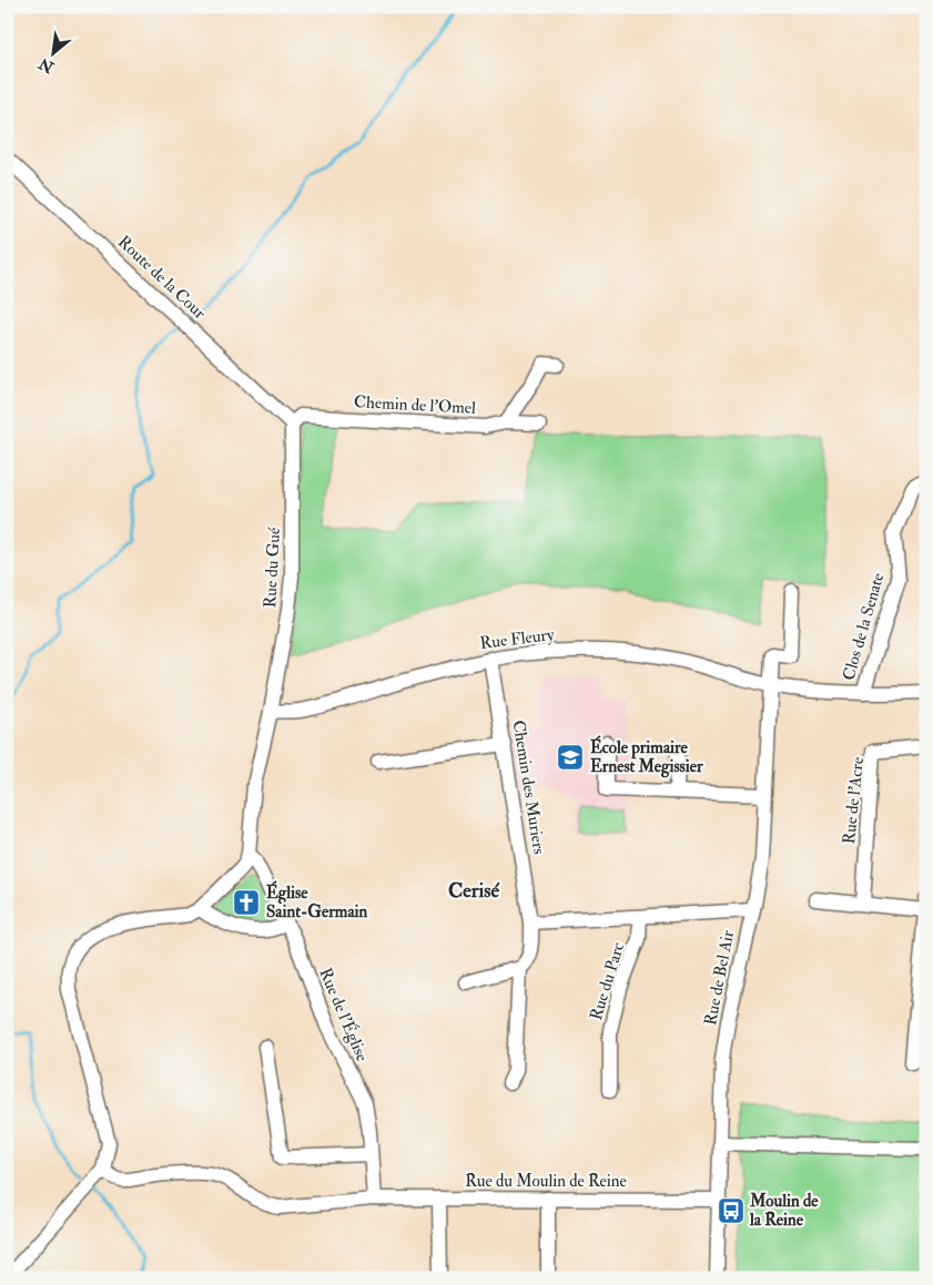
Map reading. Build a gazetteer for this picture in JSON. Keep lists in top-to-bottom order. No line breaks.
{"streets":{"street":["Route de la Cour","Chemin de l'Omel","Rue du Gué","Clos de la Senate","Rue Fleury","Chemin des Muriers","Rue de l'Acre","Rue de Bel Air","Rue du Parc","Rue de l'Église","Rue du Moulin de Reine"]},"crossings":[["Route de la Cour","Chemin de l'Omel"],["Route de la Cour","Rue du Gué"],["Chemin de l'Omel","Rue du Gué"],["Rue du Gué","Rue Fleury"],["Rue du Gué","Rue de l'Église"],["Clos de la Senate","Rue Fleury"],["Rue Fleury","Chemin des Muriers"],["Rue Fleury","Rue de Bel Air"],["Chemin des Muriers","Rue du Parc"],["Rue de Bel Air","Rue du Parc"],["Rue de Bel Air","Rue du Moulin de Reine"],["Rue de l'Église","Rue du Moulin de Reine"]],"districts":["Cerisé"],"places":{"school or university":["École primaire Ernest Megissier"],"church":["Église Saint-Germain"],"bus stop":["Moulin de la Reine"]},"north":"bottom left"}
